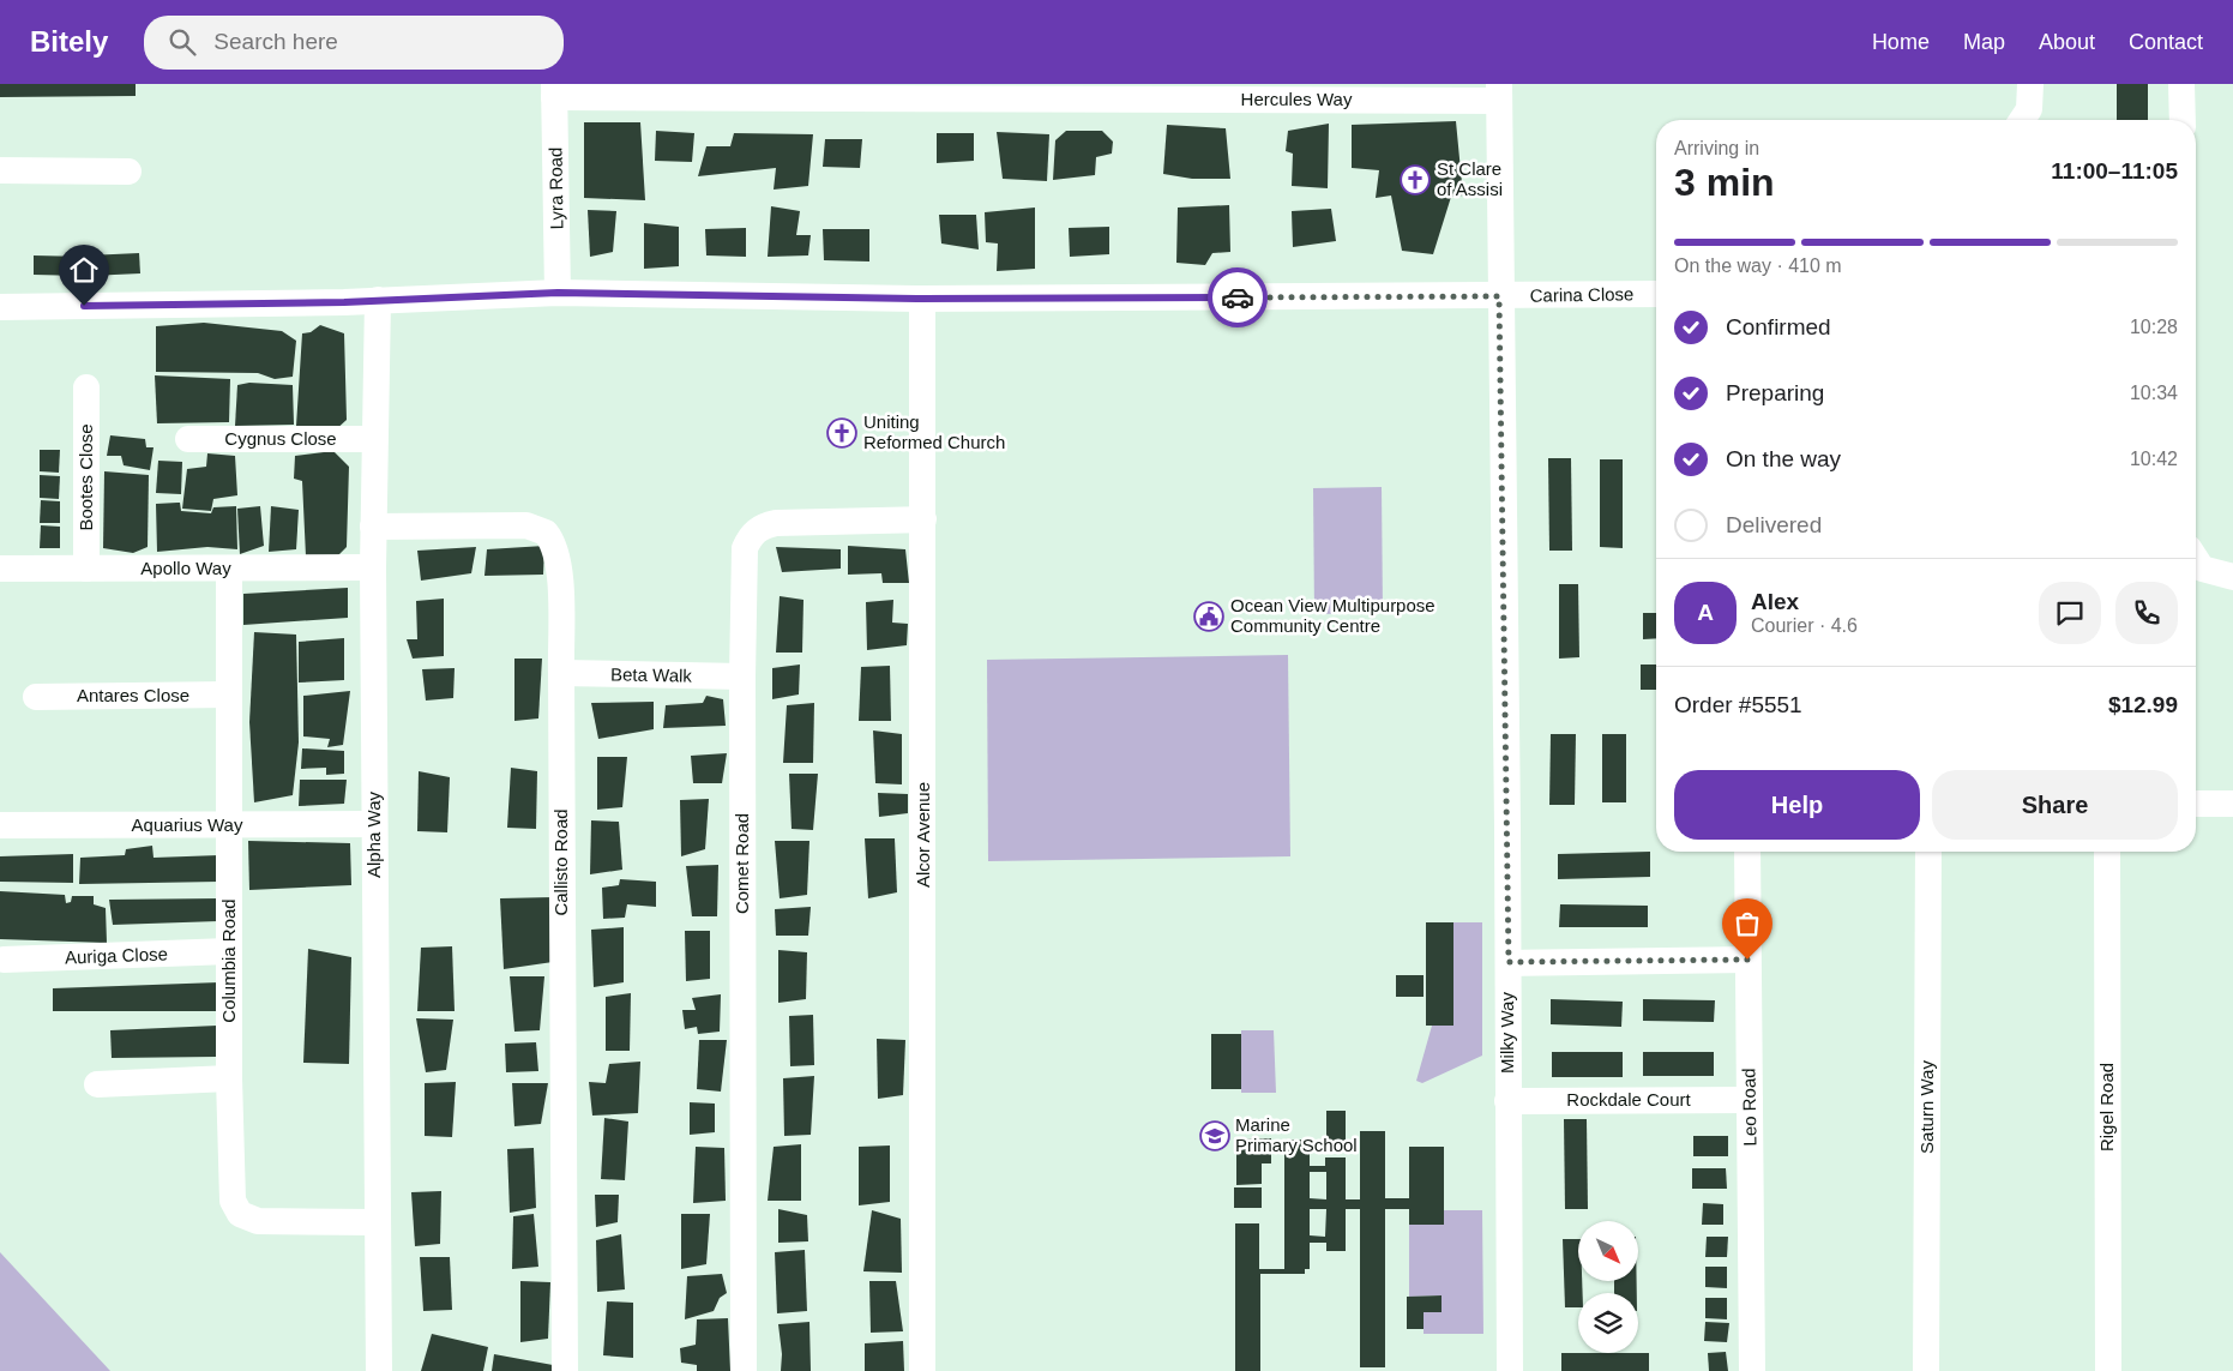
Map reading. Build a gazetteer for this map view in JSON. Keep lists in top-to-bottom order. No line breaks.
{"streets":{"street":["Hercules Way","Lyra Road","Carina Close","Cygnus Close","Bootes Close","Apollo Way","Beta Walk","Antares Close","Aquarius Way","Alpha Way","Alcor Avenue","Callisto Road","Comet Road","Auriga Close","Columbia Road","Milky Way","Rockdale Court","Leo Road","Saturn Way","Rigel Road"]},"crossings":[["Hercules Way","Lyra Road"],["Hercules Way","Milky Way"],["Lyra Road","Carina Close"],["Carina Close","Alpha Way"],["Carina Close","Alcor Avenue"],["Carina Close","Milky Way"],["Cygnus Close","Alpha Way"],["Bootes Close","Apollo Way"],["Apollo Way","Alpha Way"],["Apollo Way","Columbia Road"],["Beta Walk","Callisto Road"],["Beta Walk","Comet Road"],["Antares Close","Columbia Road"],["Aquarius Way","Alpha Way"],["Aquarius Way","Columbia Road"],["Alpha Way","Callisto Road"],["Alpha Way","Columbia Road"],["Alcor Avenue","Comet Road"],["Auriga Close","Columbia Road"],["Milky Way","Rockdale Court"],["Rockdale Court","Leo Road"]],"places":{"church":["St Clare of Assisi","Uniting Reformed Church"],"public building":["Ocean View Multipurpose Community Centre"],"school or university":["Marine Primary School"]},"north":"bottom right","page":{"header":"Bitely","search":"Search here","nav":["Home","Map","About","Contact"],"heading":["3 min","Arriving in","11:00–11:05"],"panel":["Alex","Courier · 4.6","Order #5551","$12.99"],"bar":"On the way · 410 m","list":[["Confirmed","10:28"],["Preparing","10:34"],["On the way","10:42"],"Delivered"],"round":"A","buttons":["Help","Share"]}}
